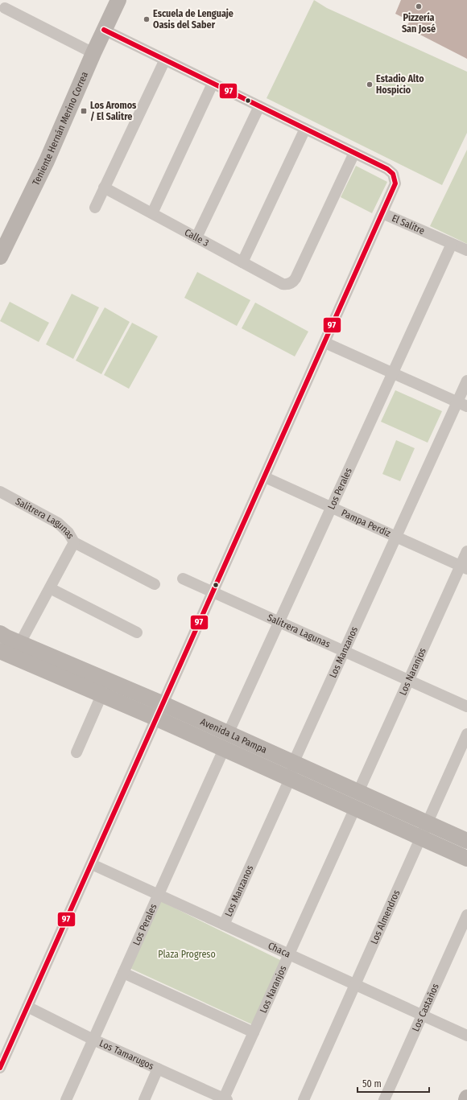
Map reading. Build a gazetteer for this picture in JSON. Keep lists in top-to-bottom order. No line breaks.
{"streets":{"street":["Teniente Hernán Merino Correa","El Salitre","Calle 3","Los Perales","Salitrera Lagunas","Pampa Perdiz","Los Manzanos","Los Naranjos","Avenida La Pampa","Los Almendros","Chaca","Los Castaños","Los Tamarugos"]},"crossings":[["Teniente Hernán Merino Correa","El Salitre"],["El Salitre","Calle 3"],["El Salitre","Los Perales"],["Los Perales","Salitrera Lagunas"],["Los Perales","Pampa Perdiz"],["Los Perales","Avenida La Pampa"],["Los Perales","Chaca"],["Los Perales","Los Tamarugos"],["Salitrera Lagunas","Los Manzanos"],["Salitrera Lagunas","Los Naranjos"],["Pampa Perdiz","Los Manzanos"],["Pampa Perdiz","Los Naranjos"],["Los Manzanos","Avenida La Pampa"],["Los Manzanos","Chaca"],["Los Naranjos","Avenida La Pampa"],["Los Naranjos","Chaca"],["Los Naranjos","Los Tamarugos"],["Avenida La Pampa","Los Almendros"],["Los Almendros","Chaca"],["Chaca","Los Castaños"]],"parks":["Plaza Progreso"],"places":{"other":["Pizzería San José","Escuela de Lenguaje Oasis del Saber","Estadio Alto Hospicio"],"transit":["Los Aromos / El Salitre"]},"lines":["transit line 97"],"scale_bar":"50 m"}
